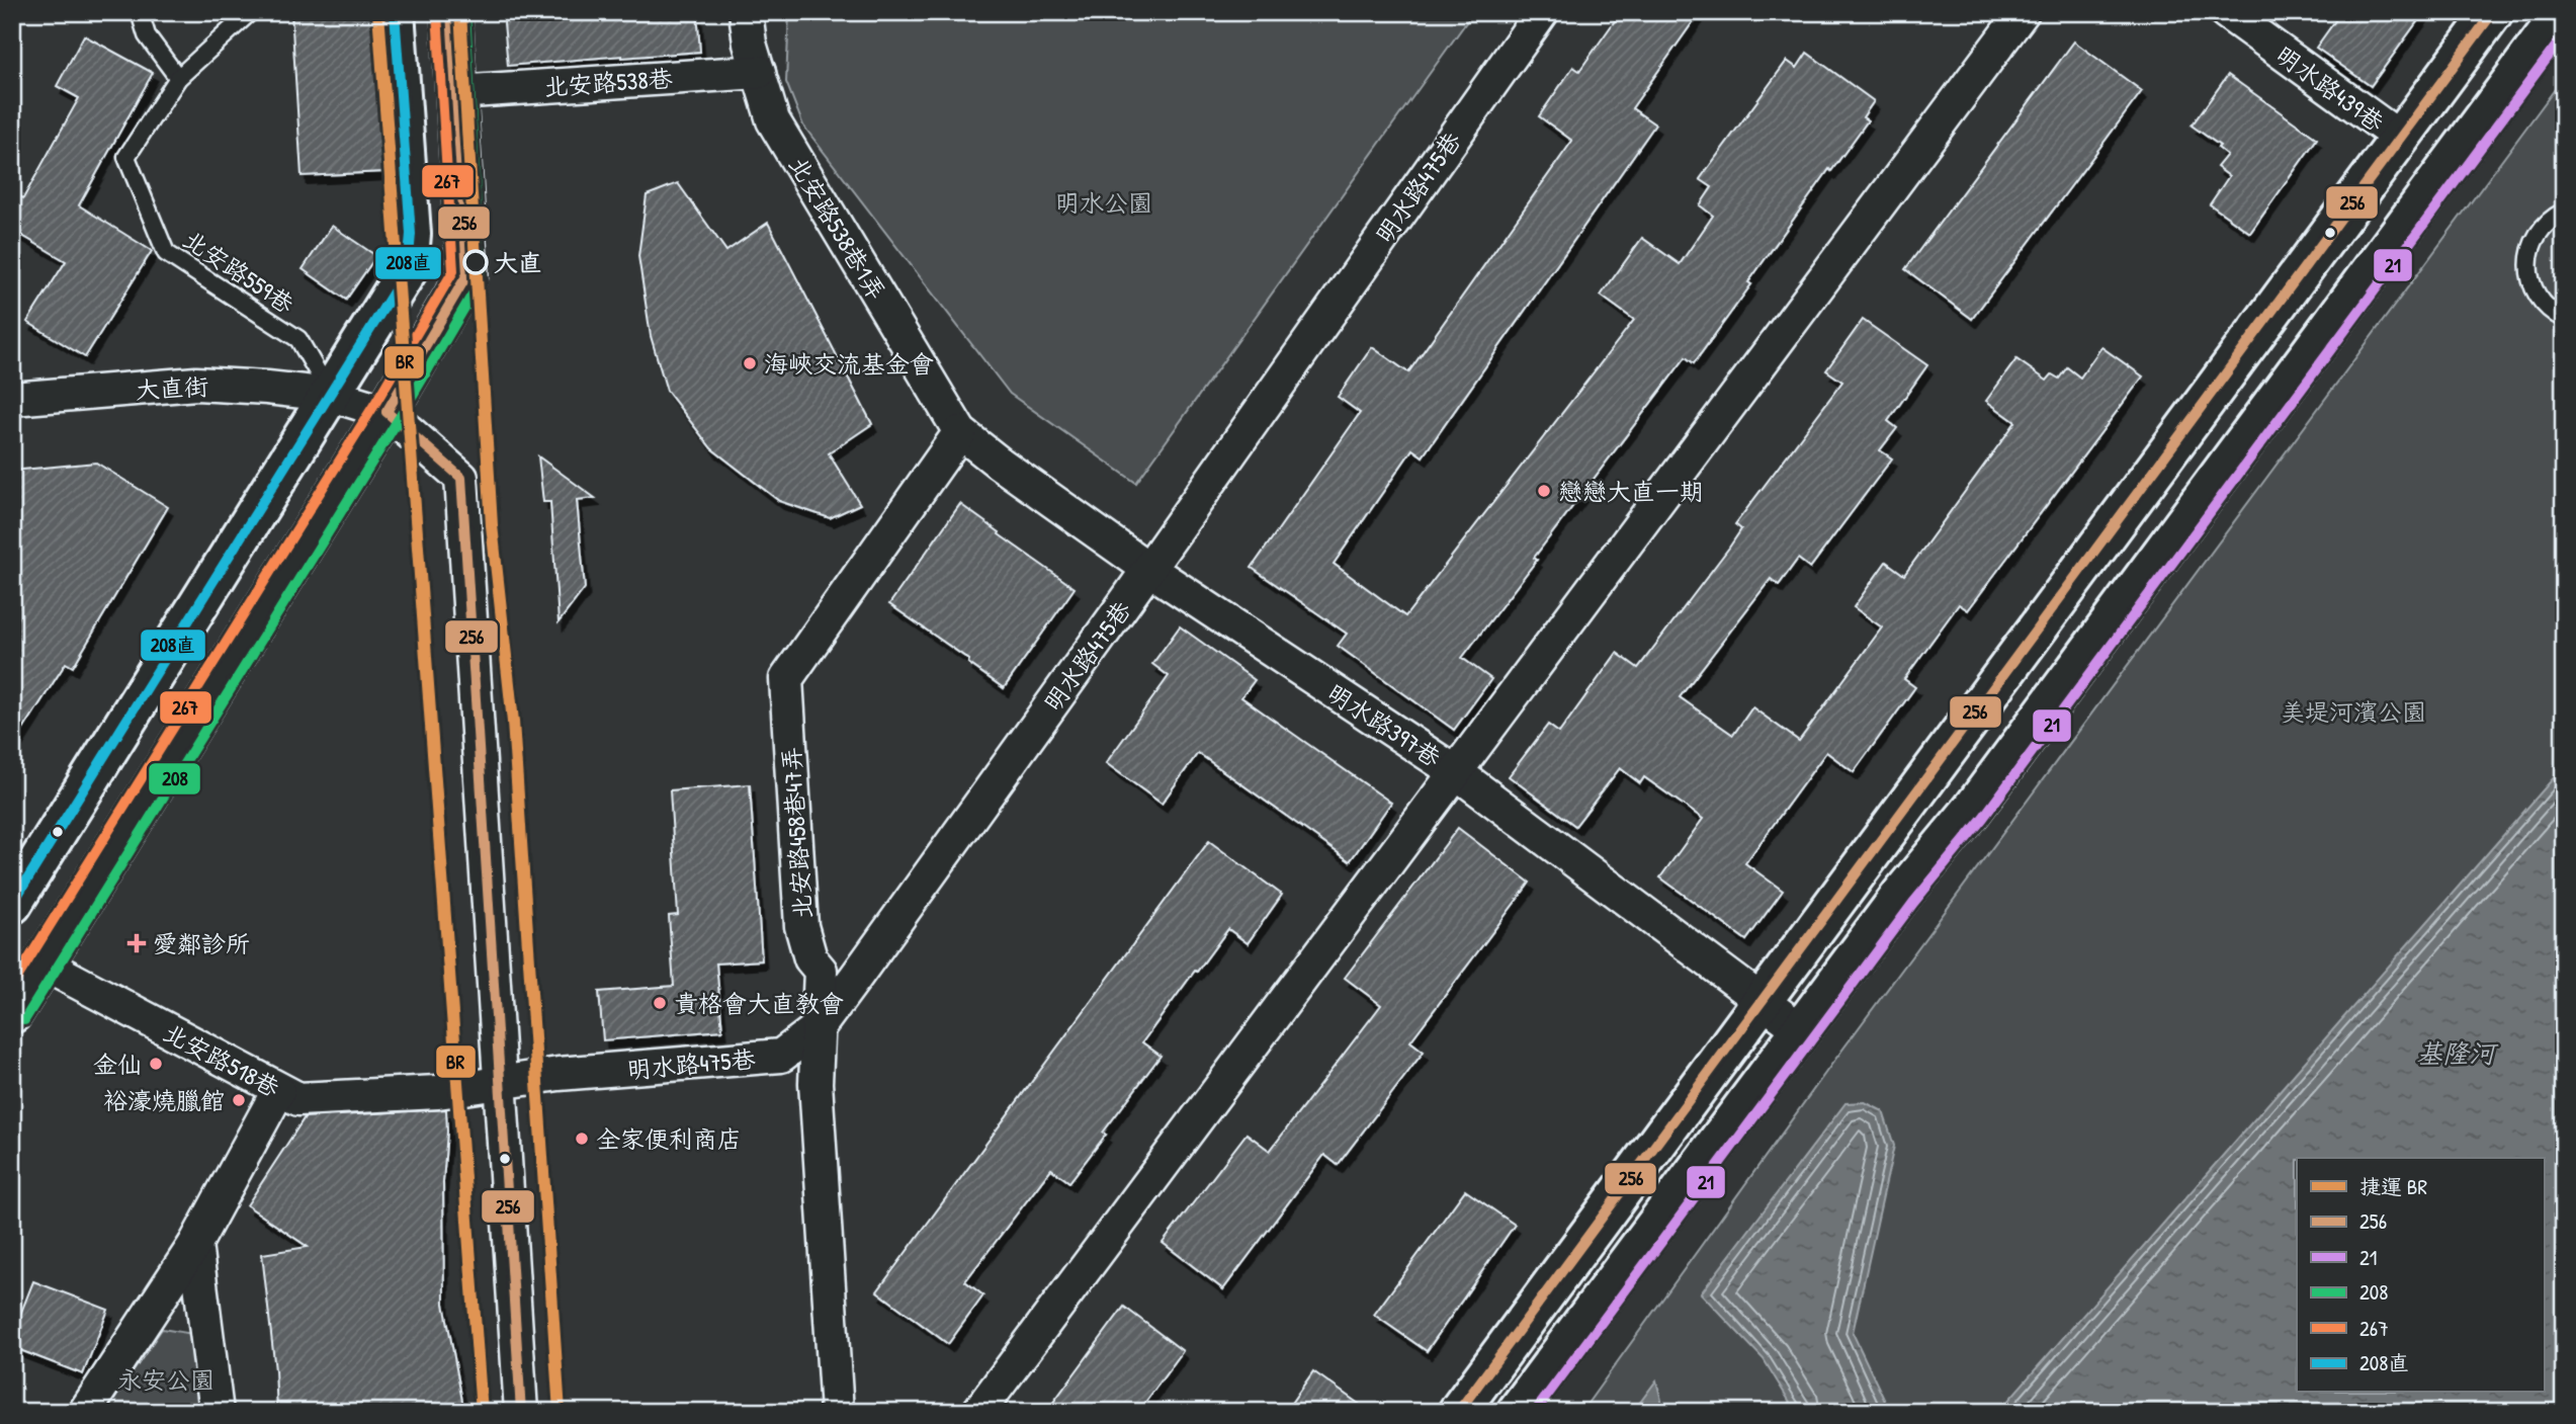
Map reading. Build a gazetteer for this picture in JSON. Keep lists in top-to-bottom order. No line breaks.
{"streets":{"street":["北安路538巷","明水路439巷","明水路475巷","北安路538巷1弄","大直街","明水路397巷","北安路458巷47弄","北安路518巷"],"lane":["北安路559巷"]},"crossings":[["北安路538巷","北安路538巷1弄"],["明水路475巷","明水路397巷"],["明水路475巷","北安路458巷47弄"],["明水路475巷","北安路518巷"],["北安路538巷1弄","明水路397巷"],["北安路538巷1弄","北安路458巷47弄"],["北安路559巷","大直街"],["明水路397巷","北安路458巷47弄"]],"water":["基隆河"],"parks":["明水公園","美堤河濱公園","永安公園"],"places":{"other":["大直","海峽交流基金會","戀戀大直一期","貴格會大直教會","金仙","裕濠燒臘館","全家便利商店"],"health":["愛鄰診所"]},"lines":["metro line BR","transit line 256","transit line 208","transit line 208直","transit line 267","transit line 21"],"legend":["捷運 BR","256","21","208","267","208直"]}
